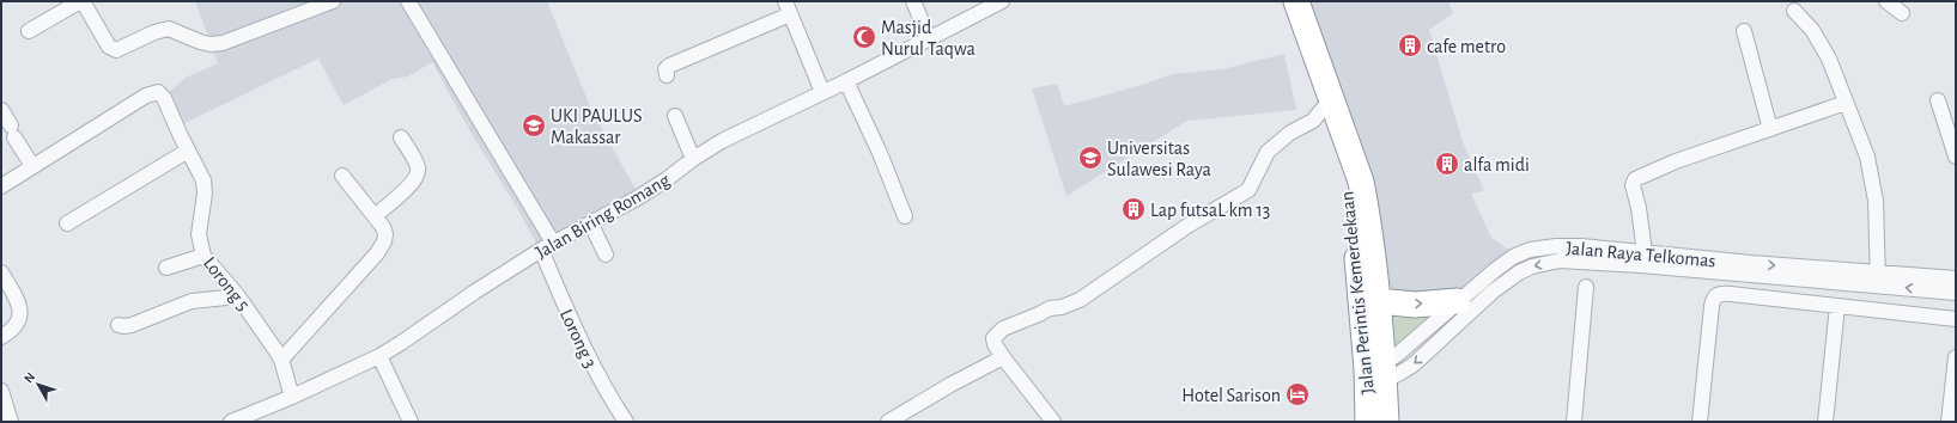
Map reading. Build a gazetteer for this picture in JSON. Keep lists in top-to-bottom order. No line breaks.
{"streets":{"highway":["Jalan Perintis Kemerdekaan"],"street":["Jalan Biring Romang","Jalan Raya Telkomas","Lorong 5","Lorong 3"]},"crossings":[["Jalan Biring Romang","Lorong 5"],["Jalan Biring Romang","Lorong 3"],["Jalan Raya Telkomas","Jalan Perintis Kemerdekaan"]],"places":{"mosque":["Masjid Nurul Taqwa"],"building":["cafe metro","alfa midi","Lap futsaL km 13"],"school or university":["UKI PAULUS Makassar","Universitas Sulawesi Raya"],"hotel":["Hotel Sarison"]},"north":"top left"}
